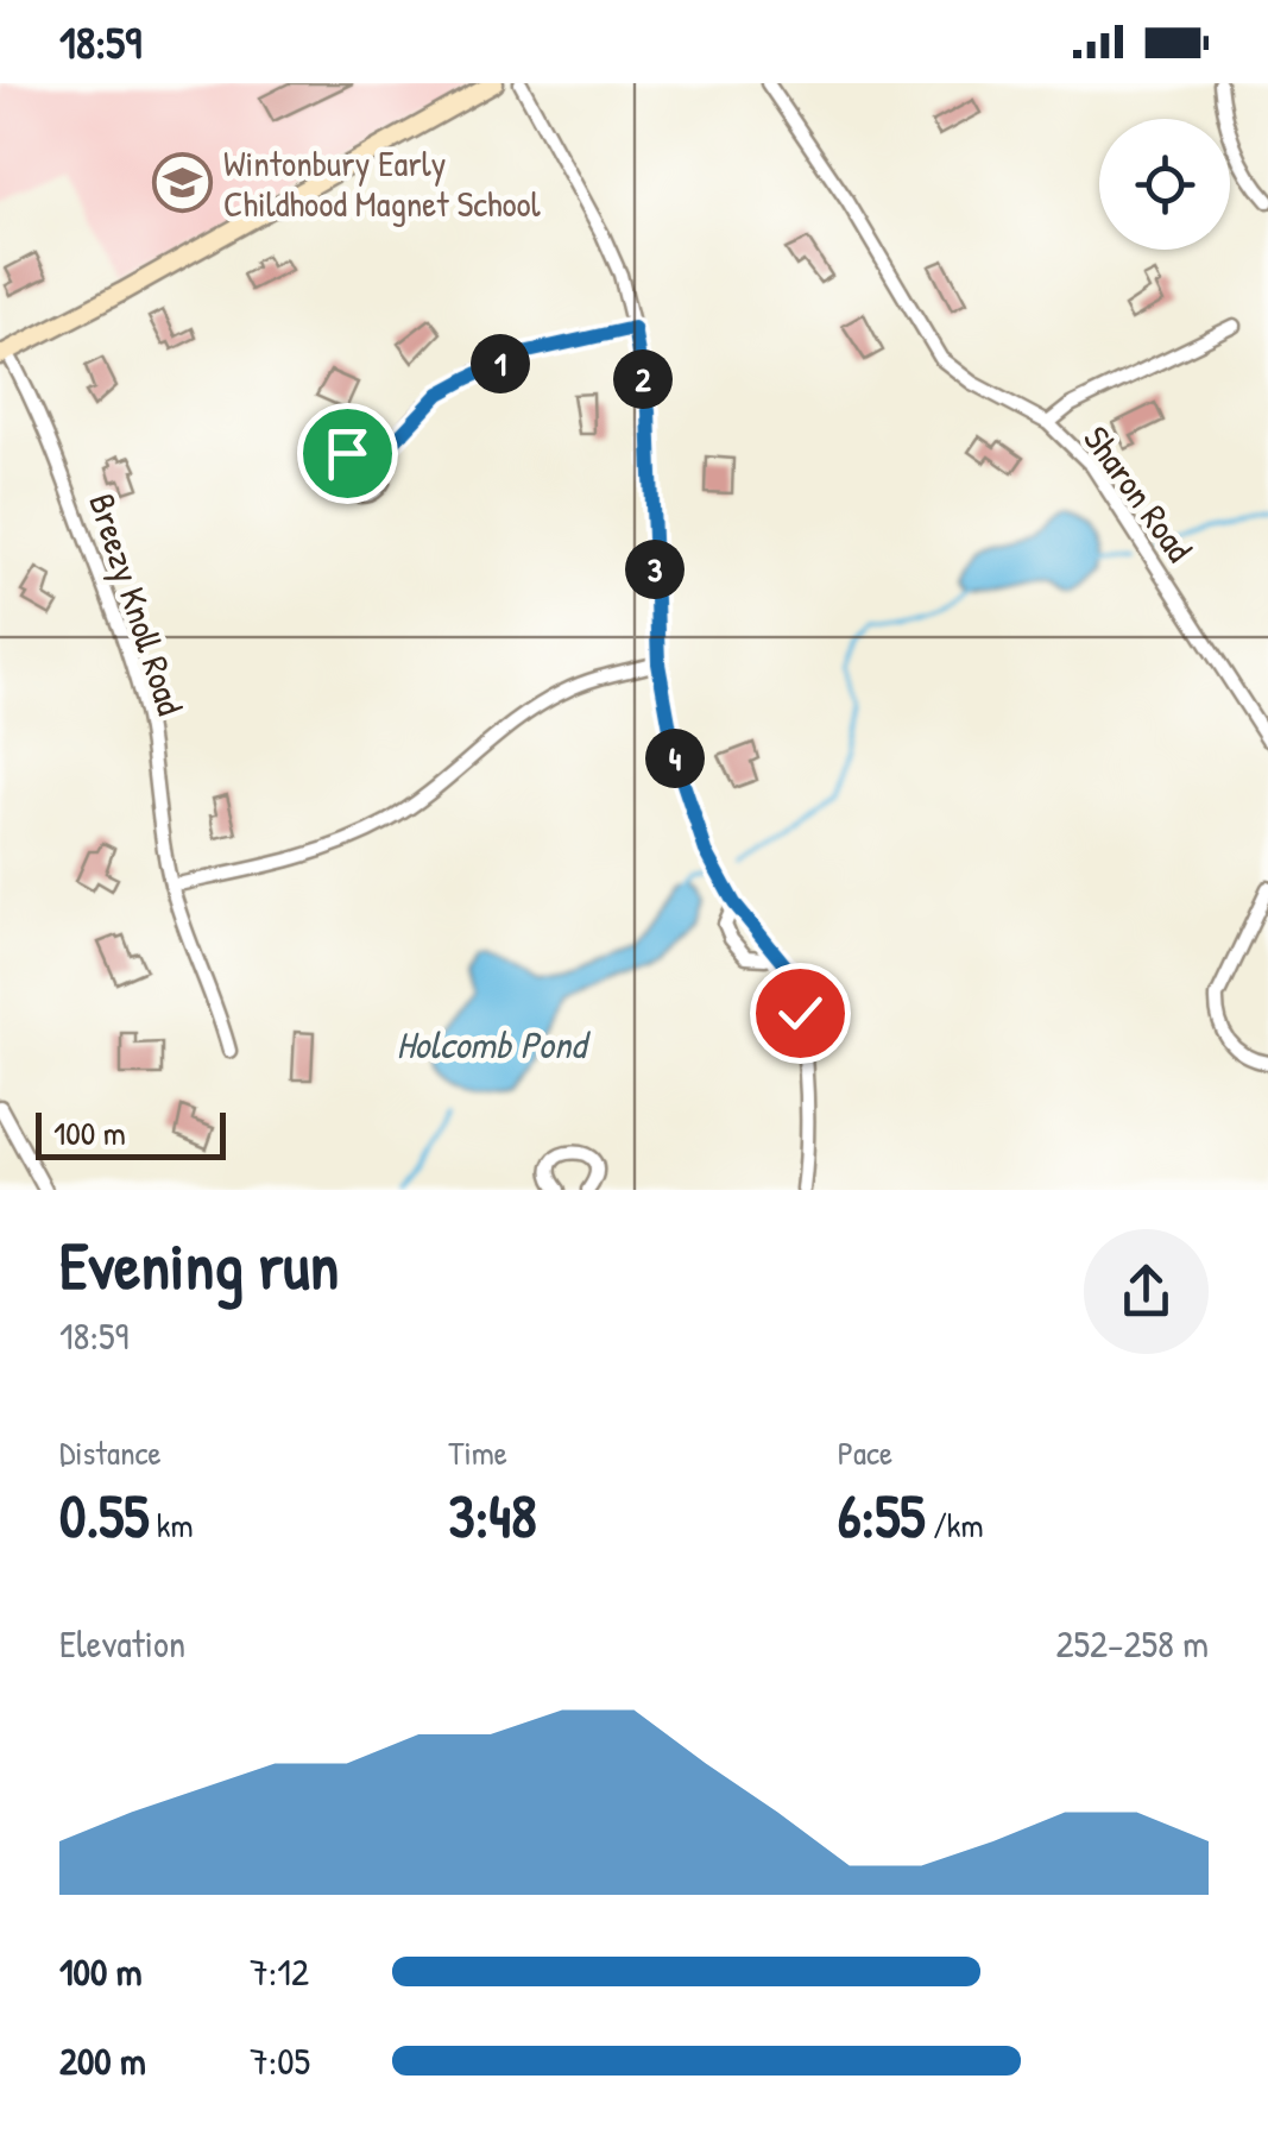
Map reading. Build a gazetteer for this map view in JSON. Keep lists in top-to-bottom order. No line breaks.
{"streets":{"street":["Sharon Road","Breezy Knoll Road"]},"water":["Holcomb Pond"],"places":{"school or university":["Wintonbury Early Childhood Magnet School"]},"scale_bar":"100 m","page":{"status":"18:59","pins":["1","2","3","4"],"scale":"100 m","heading":["Evening run","18:59"],"stats":[["Distance","0.55 km"],["Time","3:48"],["Pace","6:55 /km"]],"chart":["Elevation","252–258 m"],"list":[{"name":"100 m","note":"7:12"},{"name":"200 m","note":"7:05"}]}}
